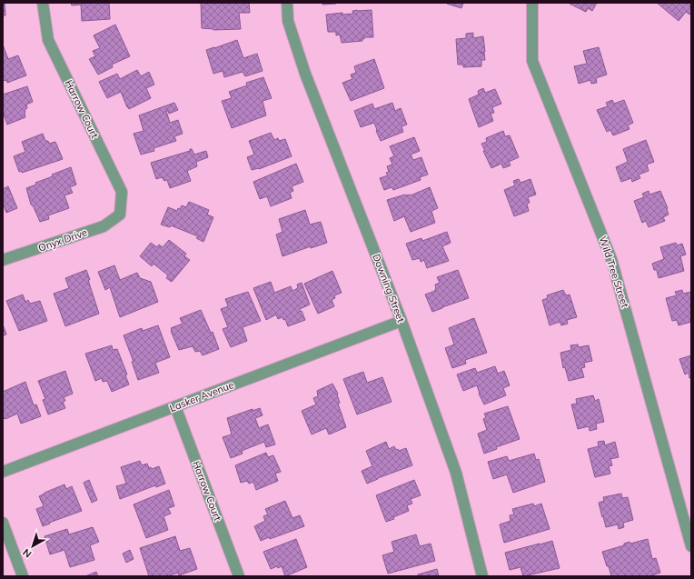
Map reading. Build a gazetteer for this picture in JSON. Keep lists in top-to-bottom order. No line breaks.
{"streets":{"street":["Harrow Court","Onyx Drive","Wild Tree Street","Downing Street","Lasker Avenue"]},"crossings":[["Harrow Court","Onyx Drive"],["Harrow Court","Lasker Avenue"],["Downing Street","Lasker Avenue"]],"north":"bottom left"}
